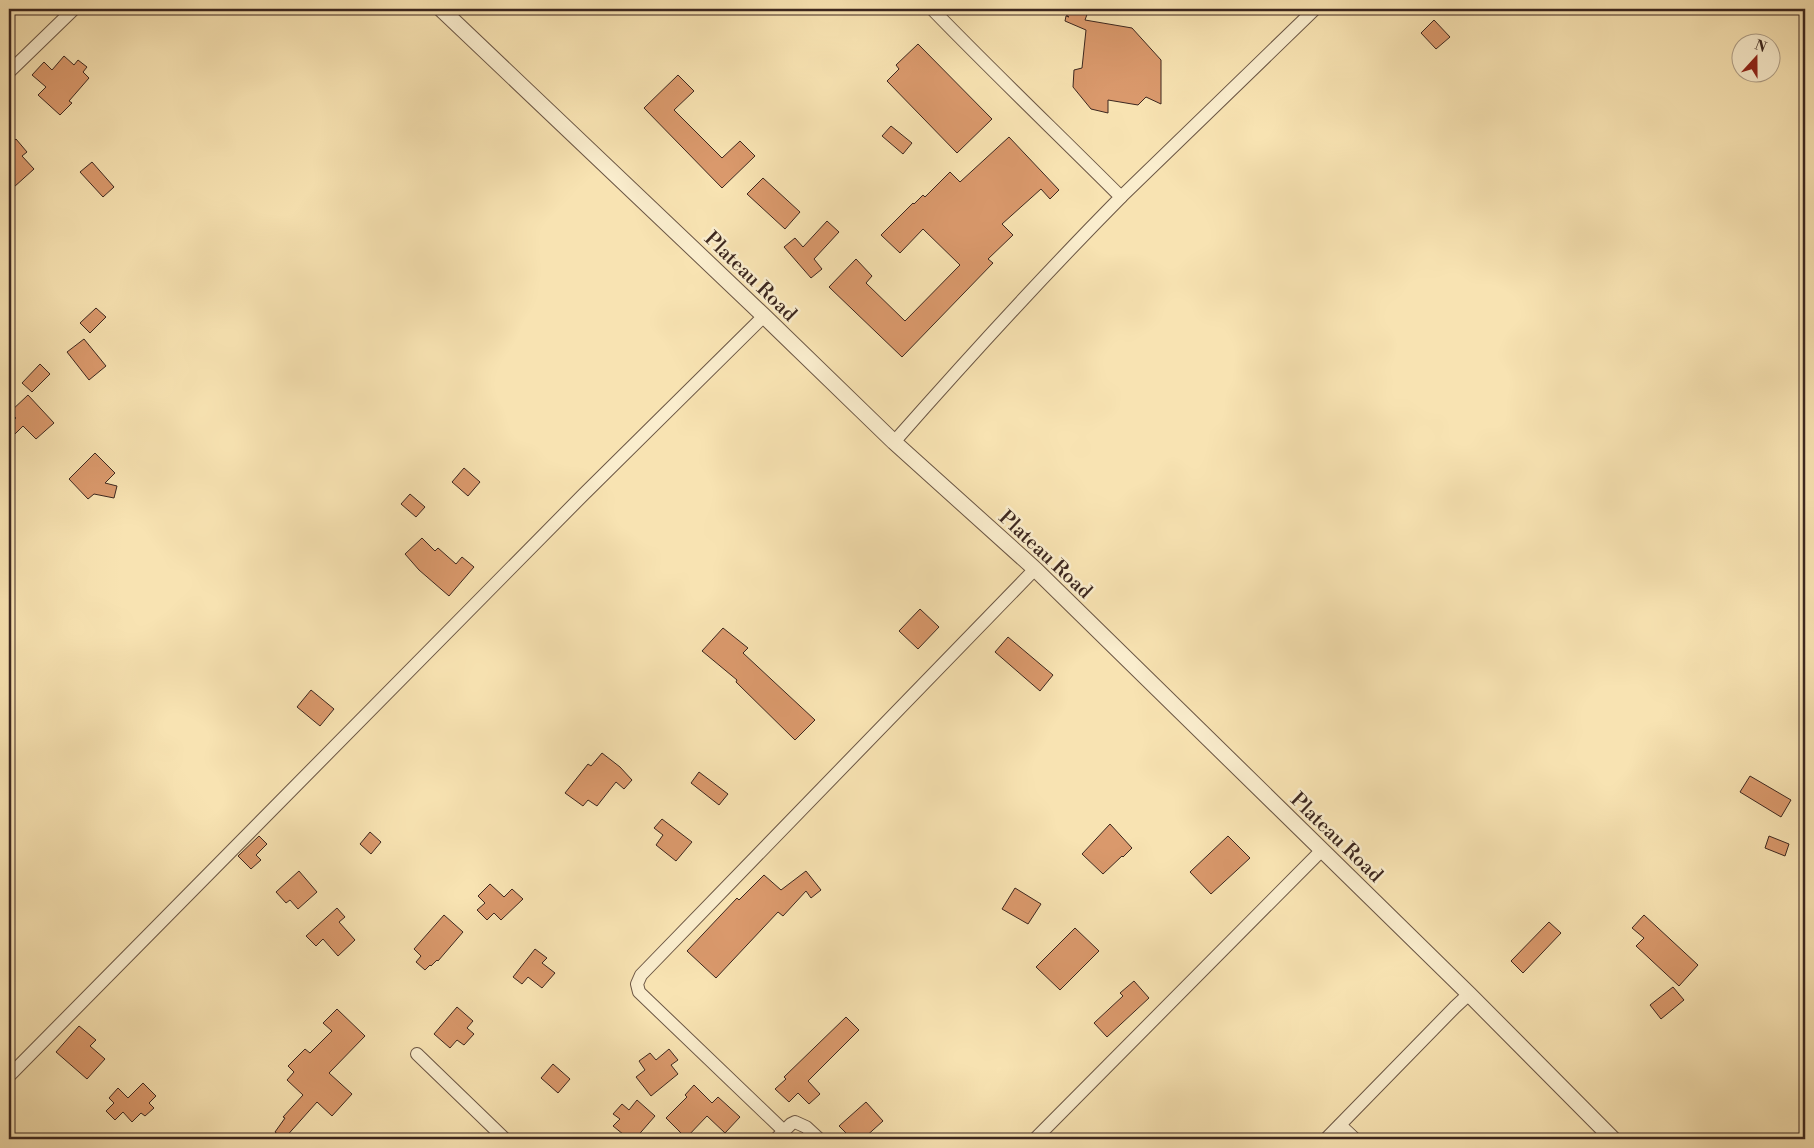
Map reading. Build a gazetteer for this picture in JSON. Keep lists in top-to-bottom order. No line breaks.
{"streets":{"street":["Plateau Road"]},"north":"top"}
